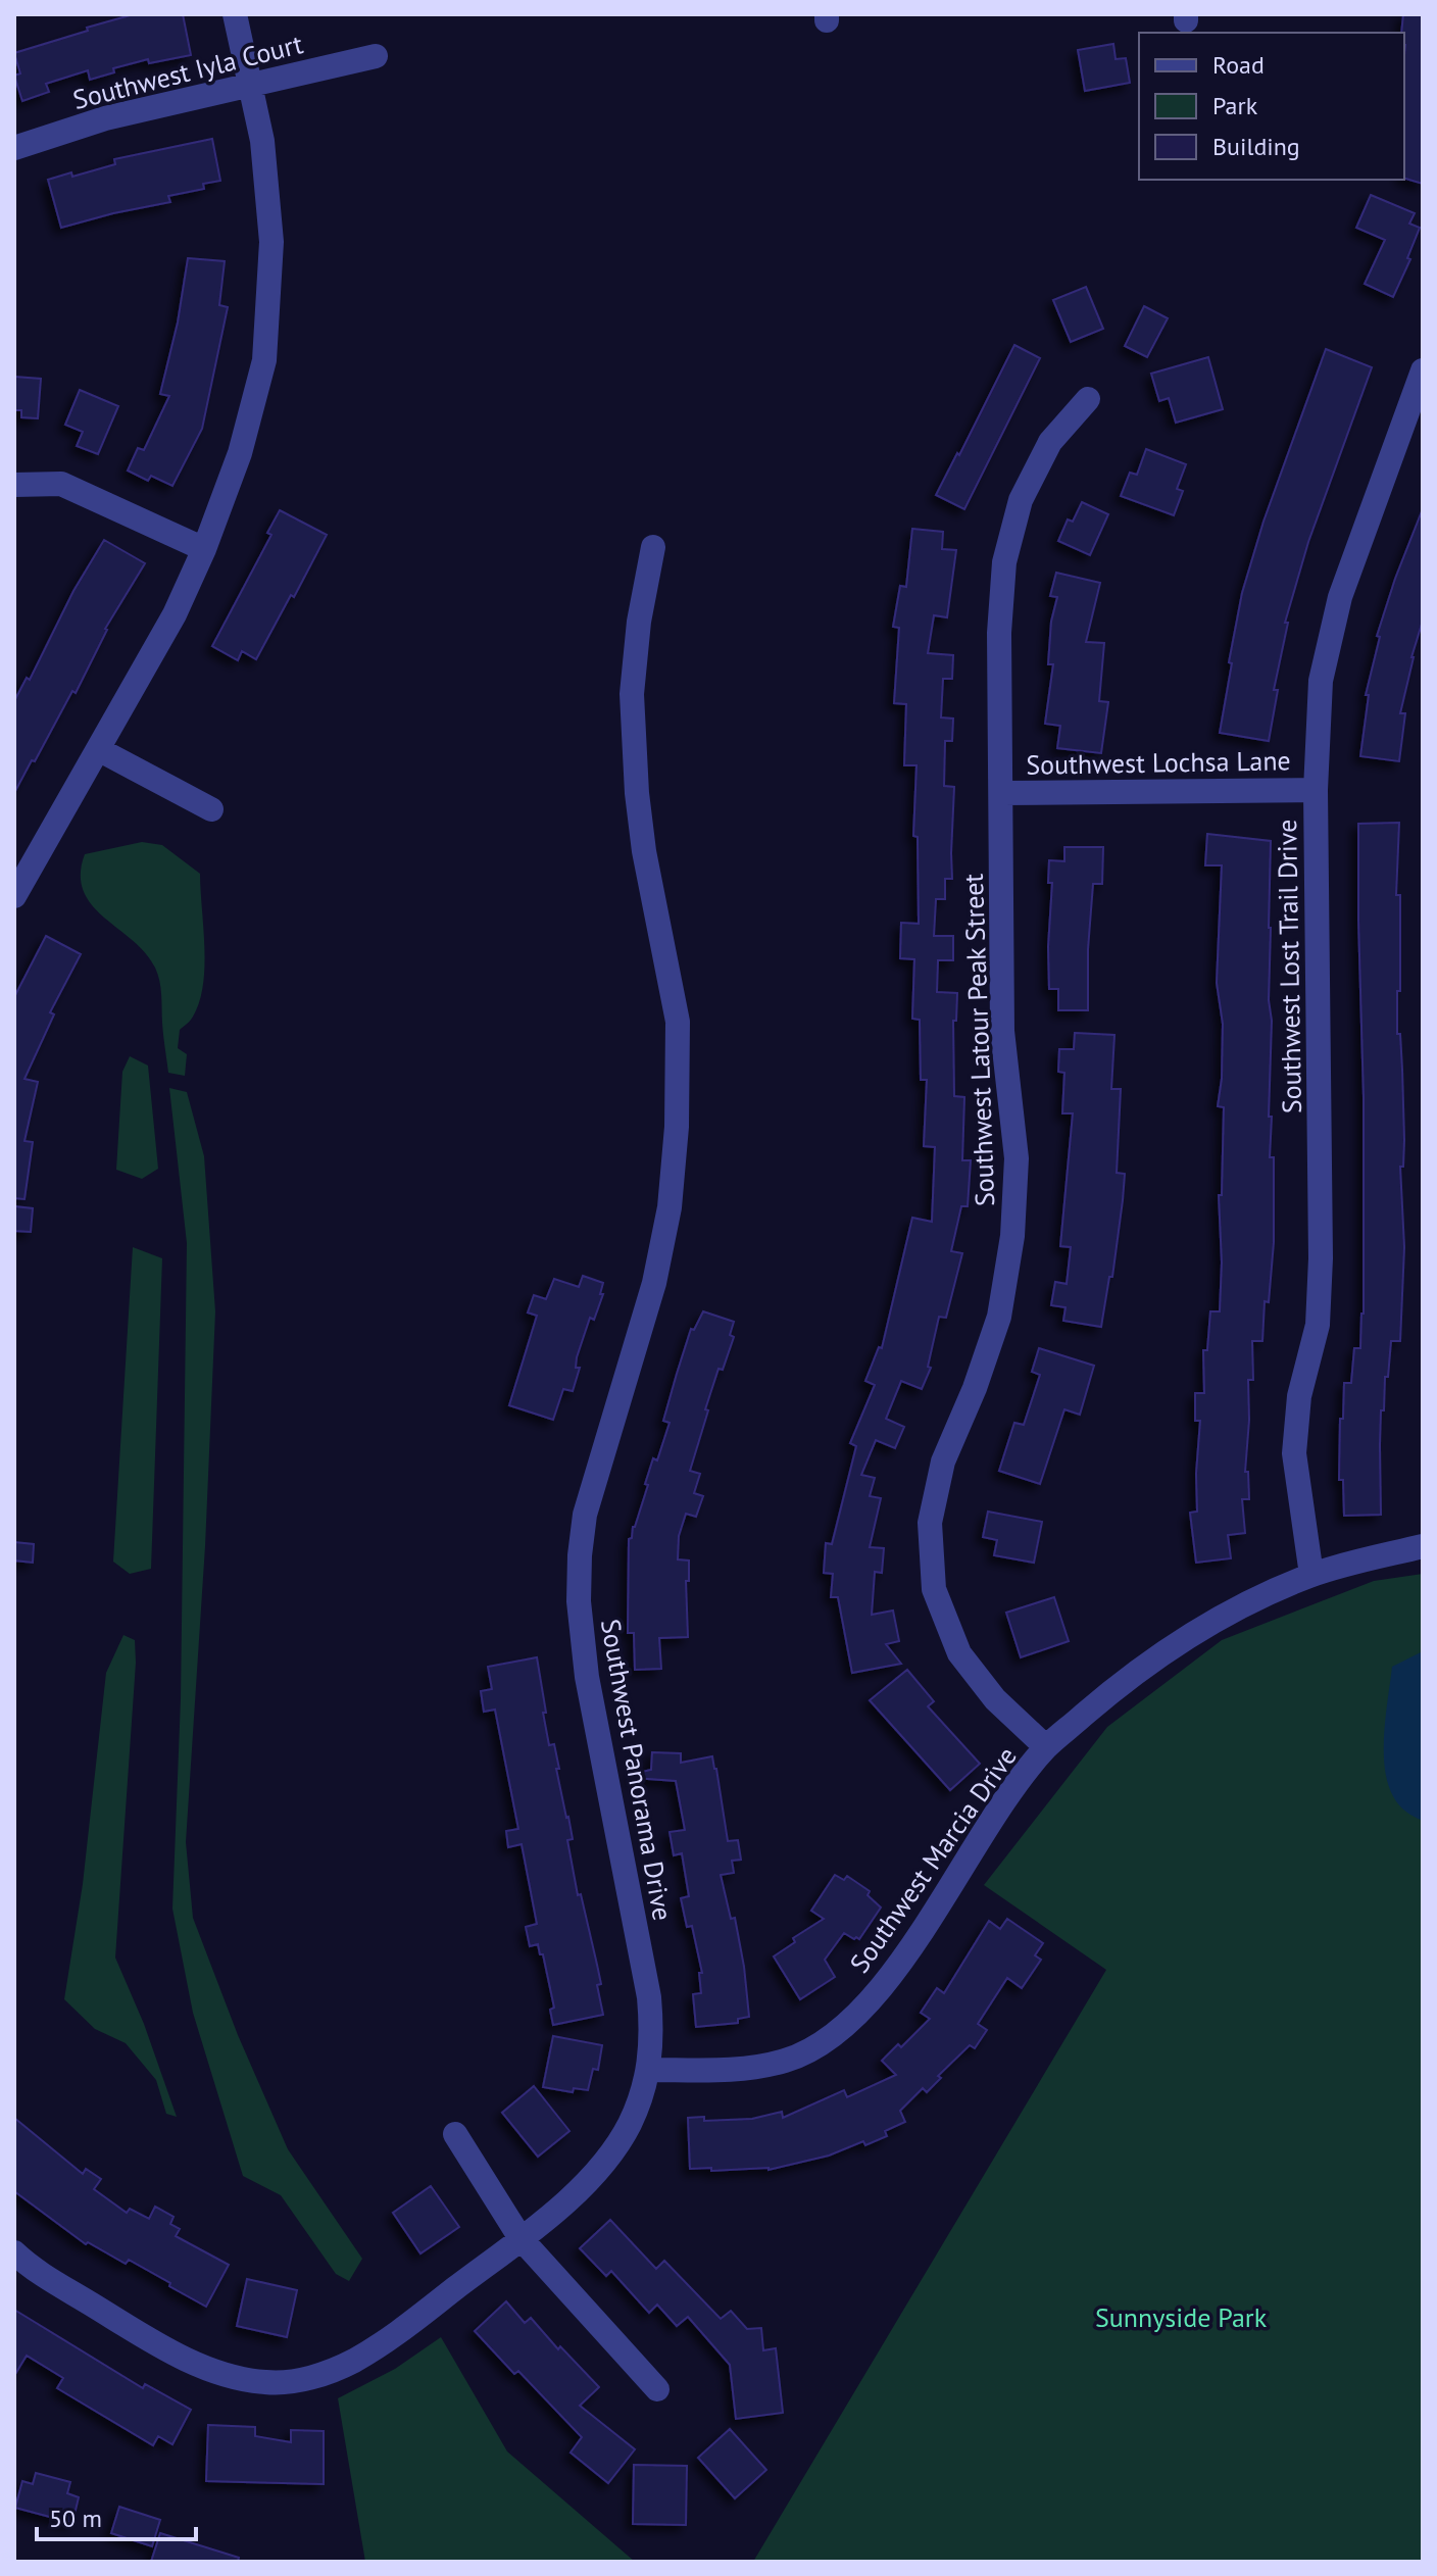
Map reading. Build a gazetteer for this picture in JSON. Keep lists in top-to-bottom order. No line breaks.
{"streets":{"street":["Southwest Iyla Court","Southwest Lochsa Lane","Southwest Lost Trail Drive","Southwest Latour Peak Street","Southwest Panorama Drive","Southwest Marcia Drive"]},"crossings":[["Southwest Lochsa Lane","Southwest Lost Trail Drive"],["Southwest Lochsa Lane","Southwest Latour Peak Street"],["Southwest Lost Trail Drive","Southwest Marcia Drive"],["Southwest Latour Peak Street","Southwest Marcia Drive"],["Southwest Panorama Drive","Southwest Marcia Drive"]],"parks":["Sunnyside Park"],"legend":["Road","Park","Building"],"scale_bar":"50 m"}
